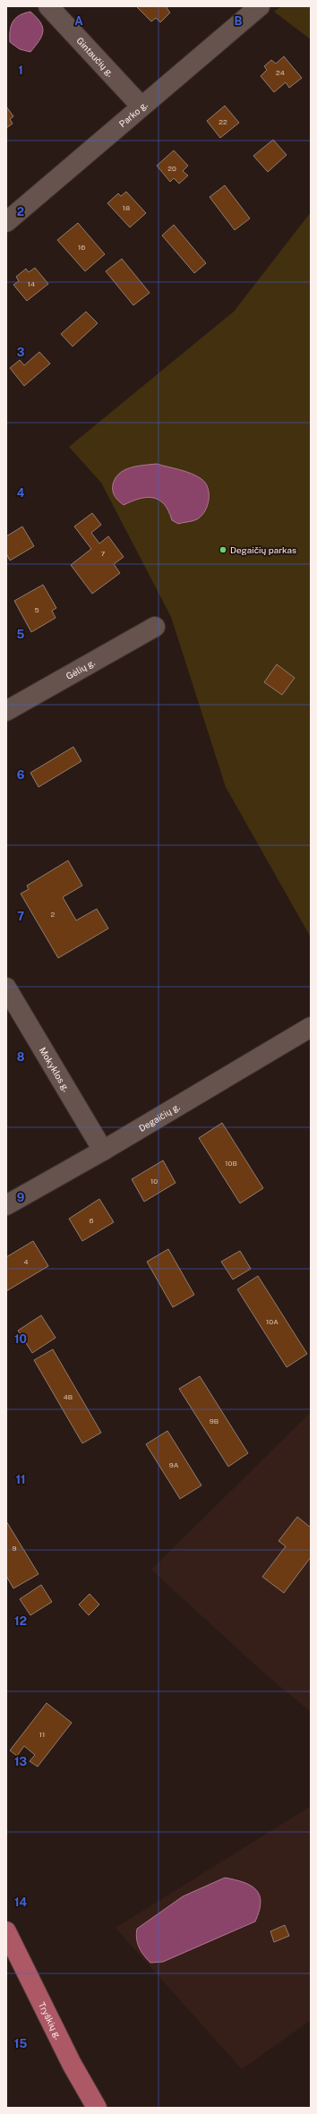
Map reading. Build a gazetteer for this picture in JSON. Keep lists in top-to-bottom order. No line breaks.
{"streets":{"main road":["Tryškių g."],"street":["Gintaučių g.","Parko g.","Gėlių g.","Mokyklos g.","Degaičių g."]},"crossings":[["Gintaučių g.","Parko g."],["Mokyklos g.","Degaičių g."]],"places":["Degaičių parkas"],"house_numbers":["24","22","20","18","16","14","7","5","2","10B","10","6","4","10A","4B","9B","9A","9","11"],"grid":{"columns":["A","B"],"rows":["1","2","3","4","5","6","7","8","9","10","11","12","13","14","15"]}}
